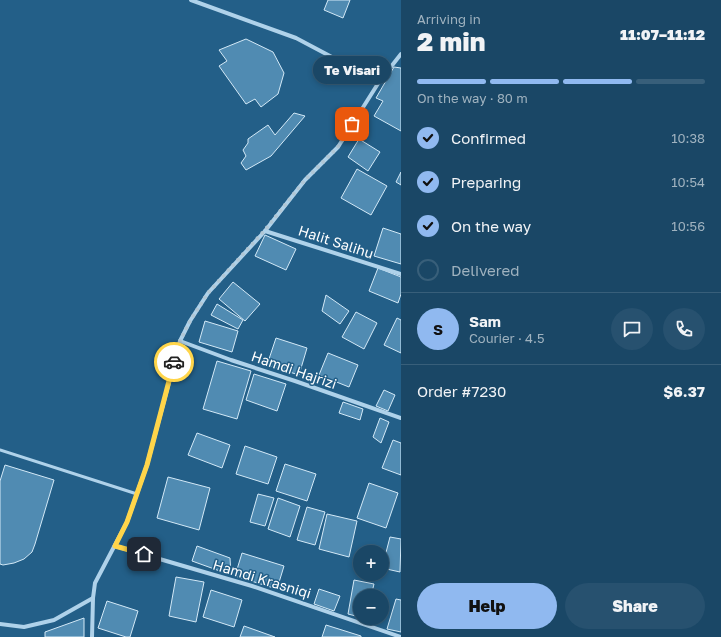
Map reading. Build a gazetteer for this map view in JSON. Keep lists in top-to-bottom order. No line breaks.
{"streets":{"street":["Halit Salihu","Hamdi Hajrizi","Hamdi Krasniqi"]},"places":["Te Visari"],"page":{"heading":["2 min","Arriving in","11:07–11:12"],"panel":["Sam","Courier · 4.5","Order #7230","$6.37"],"bubble":"Te Visari","bar":"On the way · 80 m","list":[["Confirmed","10:38"],["Preparing","10:54"],["On the way","10:56"],"Delivered"],"round":"S","map_buttons":["+","−"],"buttons":["Help","Share"]}}
